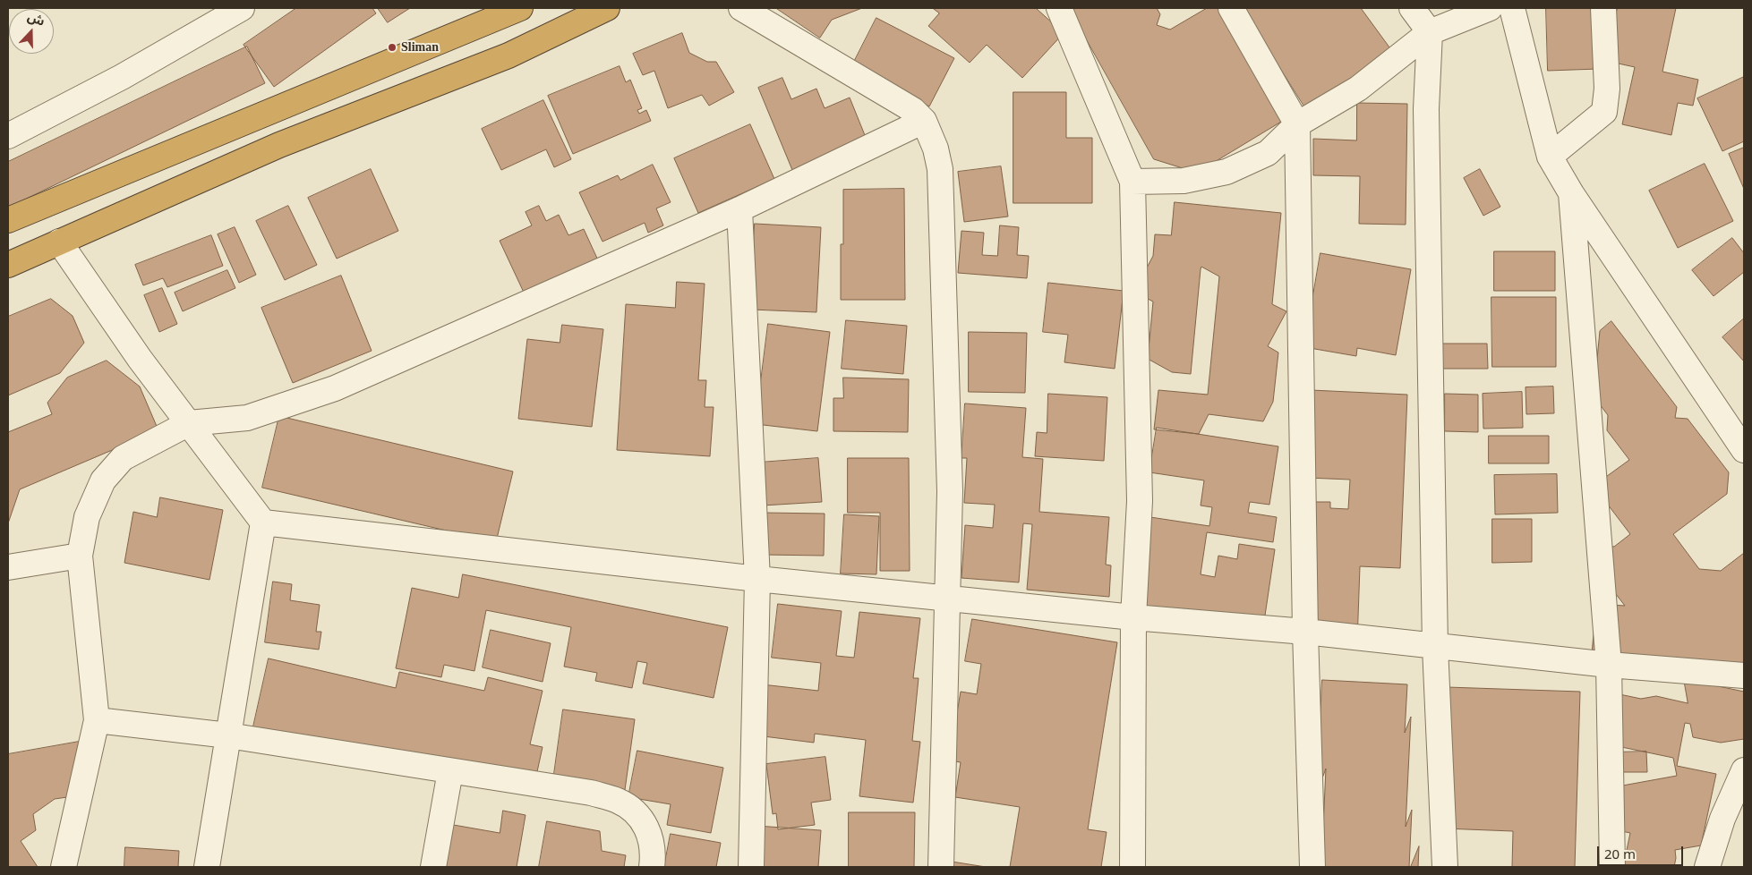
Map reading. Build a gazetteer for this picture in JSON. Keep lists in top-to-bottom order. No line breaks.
{"places":["Sliman"],"scale_bar":"20 m","north":"top"}
